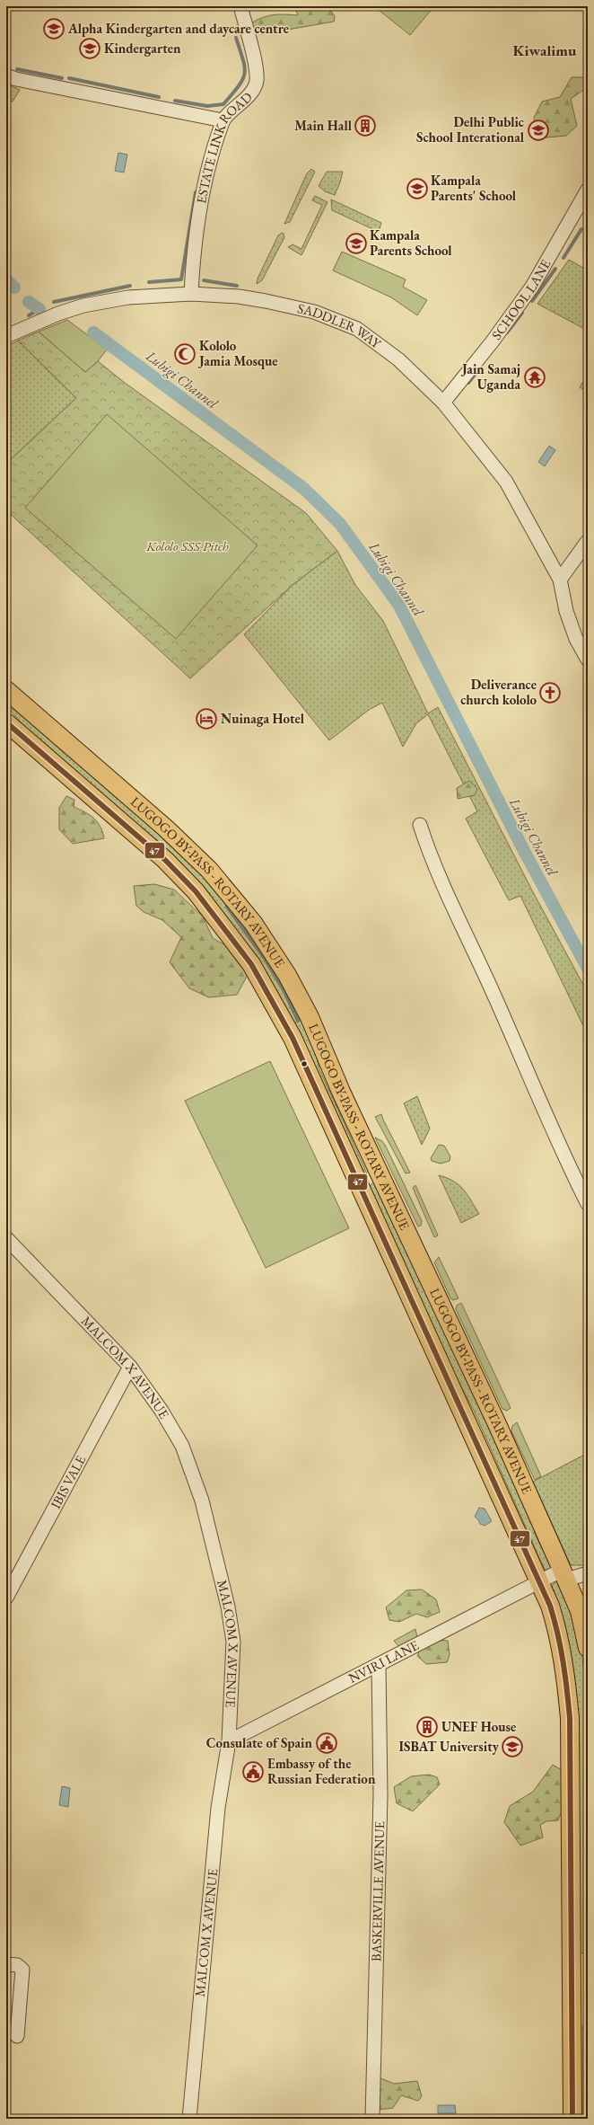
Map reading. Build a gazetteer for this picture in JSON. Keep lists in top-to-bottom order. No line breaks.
{"streets":{"main road":["LUGOGO BY-PASS - ROTARY AVENUE"],"street":["ESTATE LINK ROAD","SCHOOL LANE","SADDLER WAY","MALCOM X AVENUE","IBIS VALE","NVIRI LANE","BASKERVILLE AVENUE"]},"crossings":[["ESTATE LINK ROAD","SADDLER WAY"],["SCHOOL LANE","SADDLER WAY"],["LUGOGO BY-PASS - ROTARY AVENUE","NVIRI LANE"],["MALCOM X AVENUE","IBIS VALE"],["MALCOM X AVENUE","NVIRI LANE"],["NVIRI LANE","BASKERVILLE AVENUE"]],"districts":["Kiwalimu"],"water":["Lubigi Channel"],"parks":["Kololo SSS Pitch"],"places":{"school or university":["Alpha Kindergarten and daycare centre","Kindergarten","Delhi Public School Interational","Kampala Parents' School","Kampala Parents School","ISBAT University"],"building":["Main Hall","UNEF House"],"mosque":["Kololo Jamia Mosque"],"temple":["Jain Samaj Uganda"],"church":["Deliverance church kololo"],"hotel":["Nuinaga Hotel"],"public building":["Consulate of Spain","Embassy of the Russian Federation"]},"lines":["transit line 47"]}
